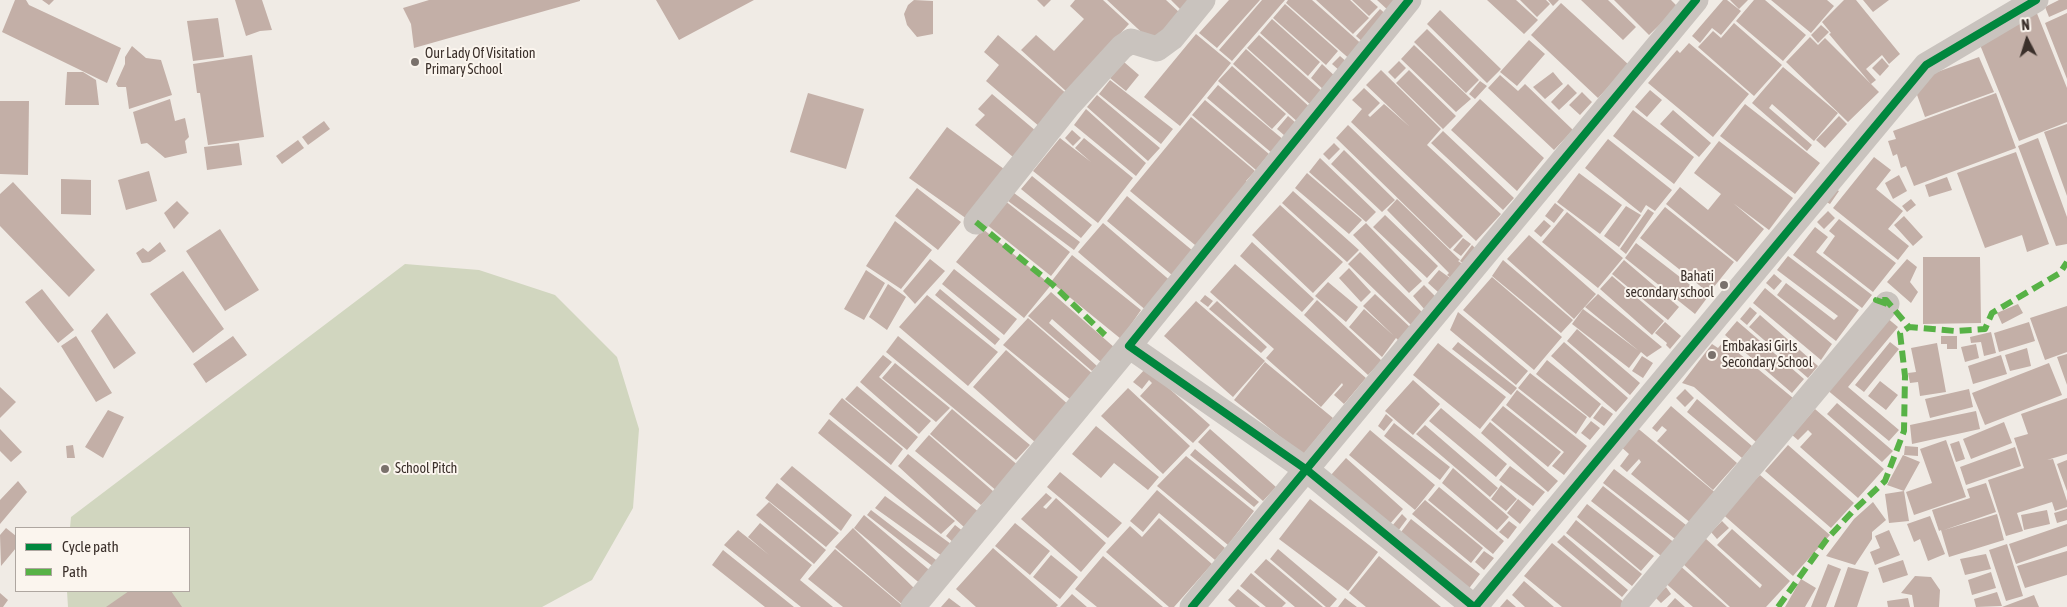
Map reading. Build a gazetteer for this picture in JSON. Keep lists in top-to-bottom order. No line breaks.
{"places":["Our Lady Of Visitation Primary School","Bahati secondary school","Embakasi Girls Secondary School","School Pitch"],"legend":["Cycle path","Path"],"north":"top"}
